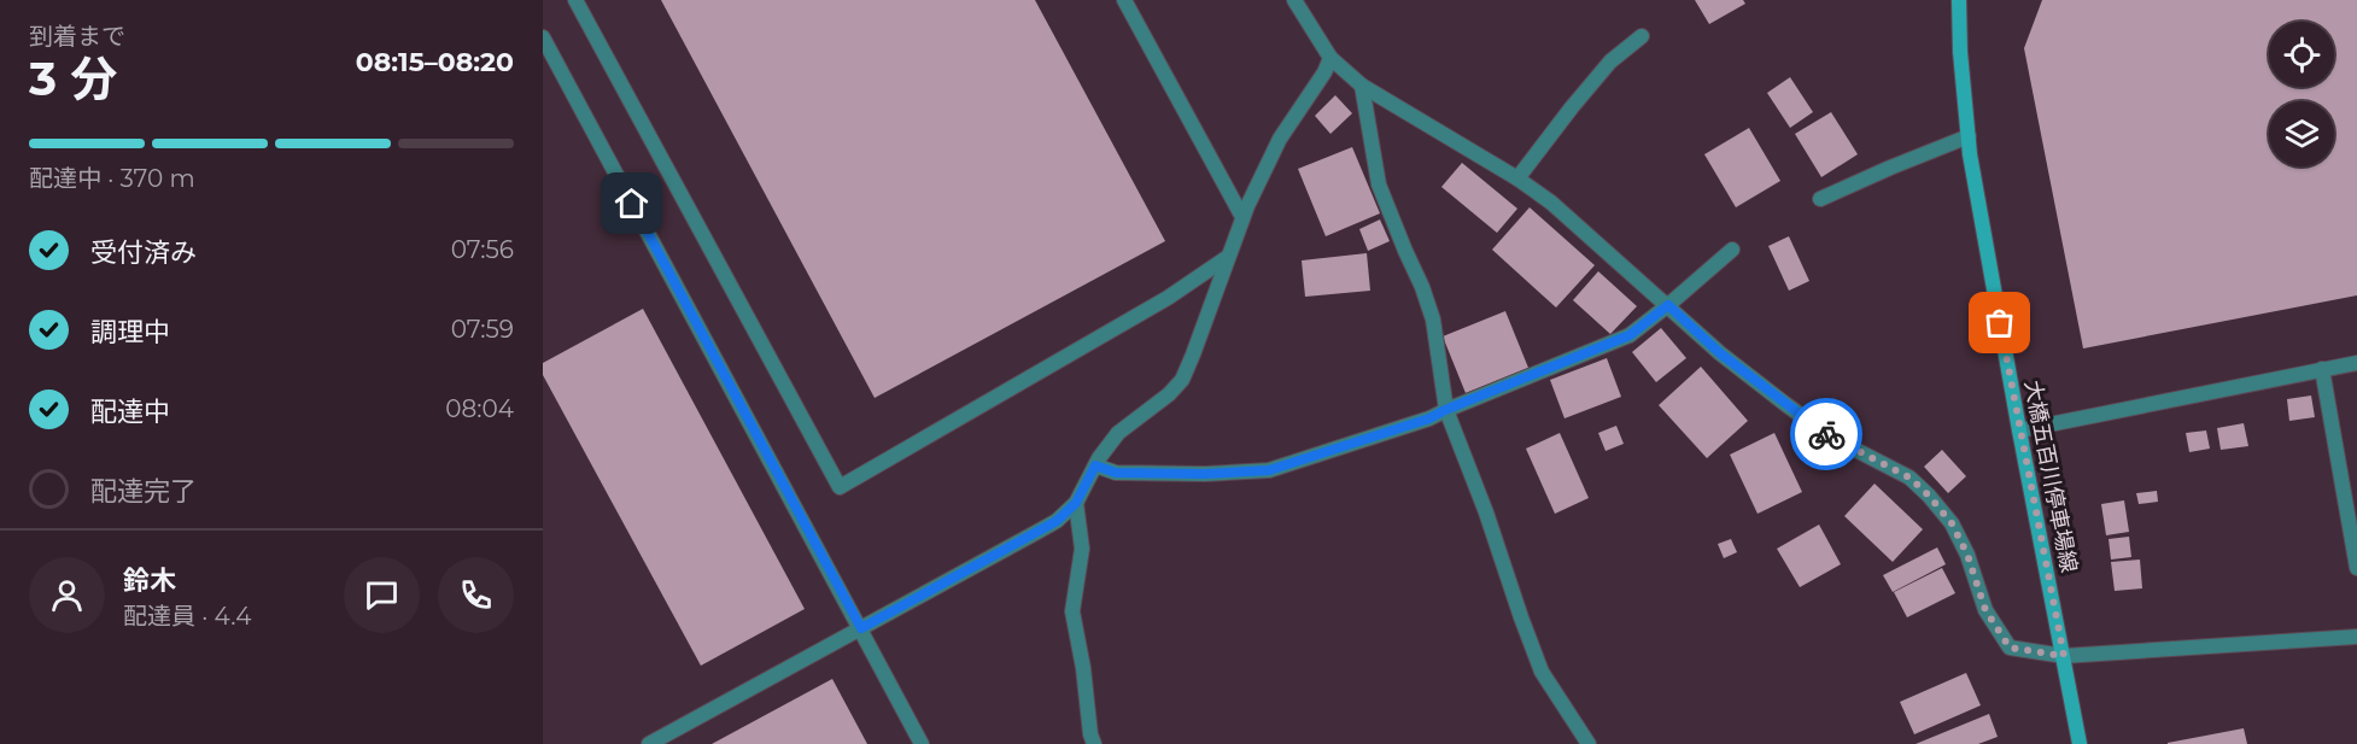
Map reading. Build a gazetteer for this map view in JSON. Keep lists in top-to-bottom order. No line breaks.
{"streets":{"main road":["大橋五百川停車場線"]},"page":{"heading":["3 分","到着まで","08:15–08:20"],"panel":["鈴木","配達員 · 4.4"],"bar":"配達中 · 370 m","list":[["受付済み","07:56"],["調理中","07:59"],["配達中","08:04"],"配達完了"]}}
